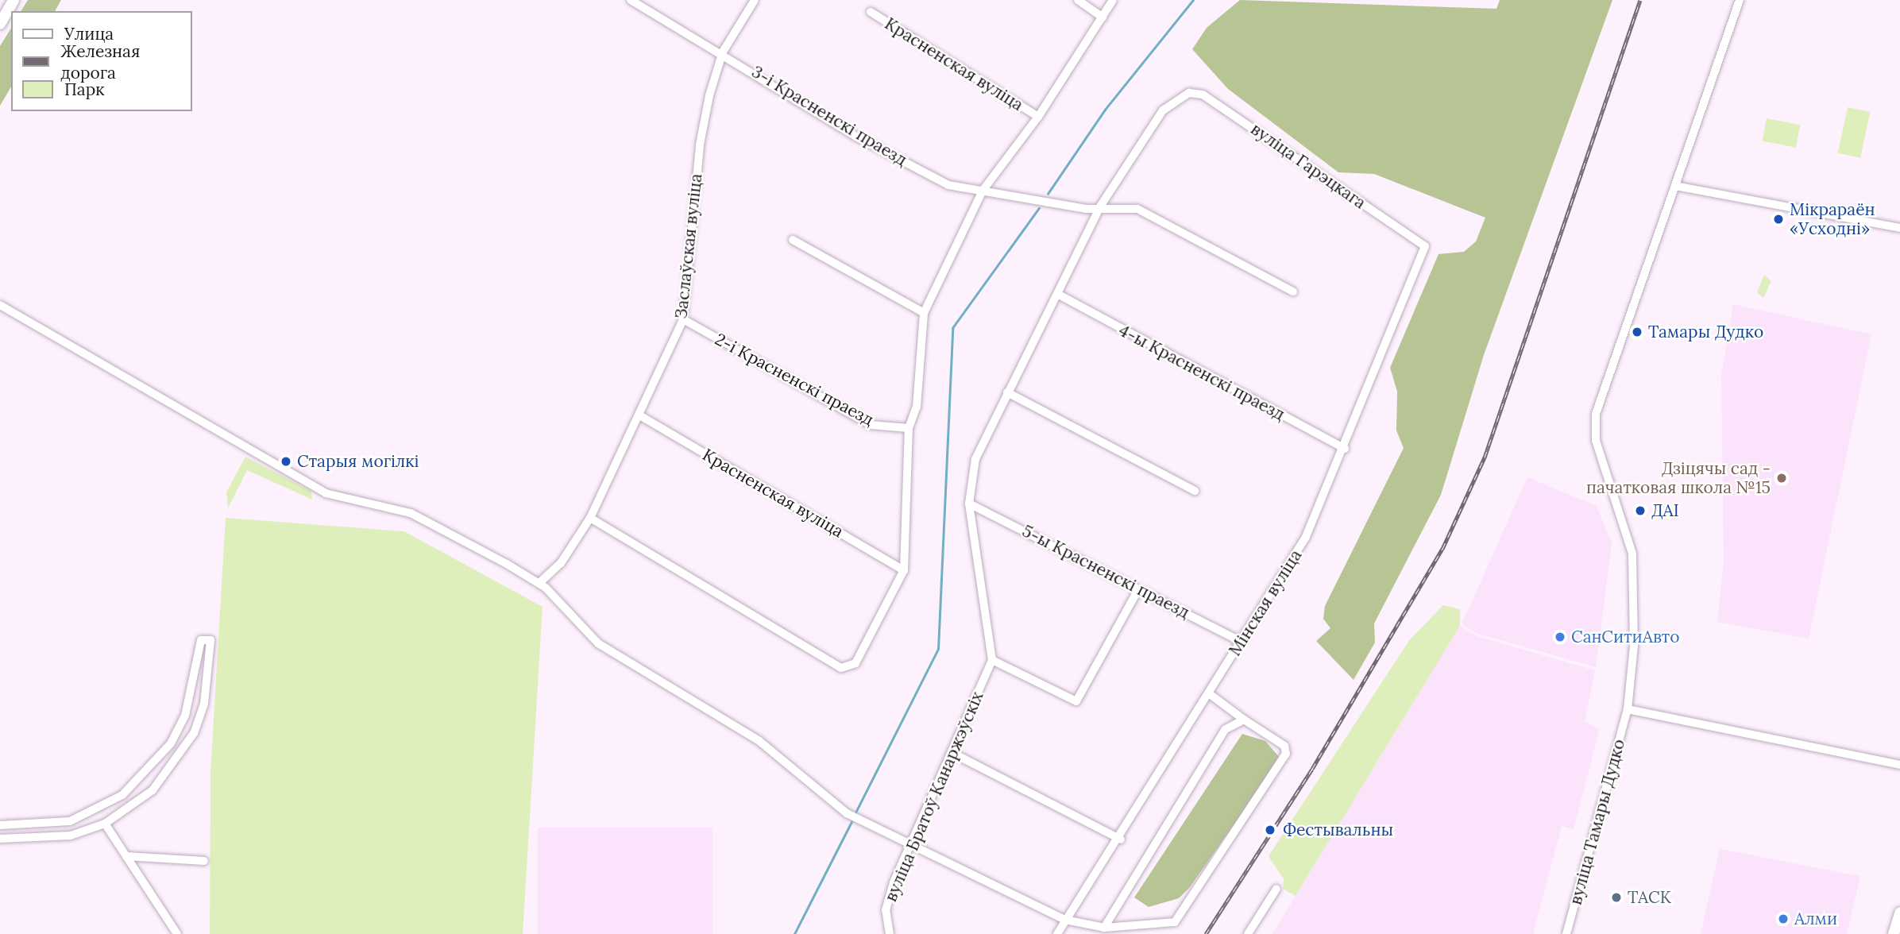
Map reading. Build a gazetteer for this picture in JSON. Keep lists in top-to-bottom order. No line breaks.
{"streets":{"street":["Красненская вуліца","3-і Красненскі праезд","вуліца Гарэцкага","Заслаўская вуліца","4-ы Красненскі праезд","2-і Красненскі праезд","5-ы Красненскі праезд","Мінская вуліца","вуліца Братоў Канаржэўскіх","вуліца Тамары Дудко"]},"crossings":[["Красненская вуліца","3-і Красненскі праезд"],["Красненская вуліца","Заслаўская вуліца"],["Красненская вуліца","2-і Красненскі праезд"],["3-і Красненскі праезд","вуліца Гарэцкага"],["3-і Красненскі праезд","Заслаўская вуліца"],["вуліца Гарэцкага","Мінская вуліца"],["Заслаўская вуліца","2-і Красненскі праезд"],["4-ы Красненскі праезд","Мінская вуліца"],["5-ы Красненскі праезд","Мінская вуліца"]],"places":["Мікрараён «Усходні»","Тамары Дудко","Старыя могілкі","Дзіцячы сад - пачатковая школа №15","ДАІ","СанСитиАвто","Фестывальны","ТАСК","Алми"],"legend":["Улица","Железная дорога","Парк"]}
